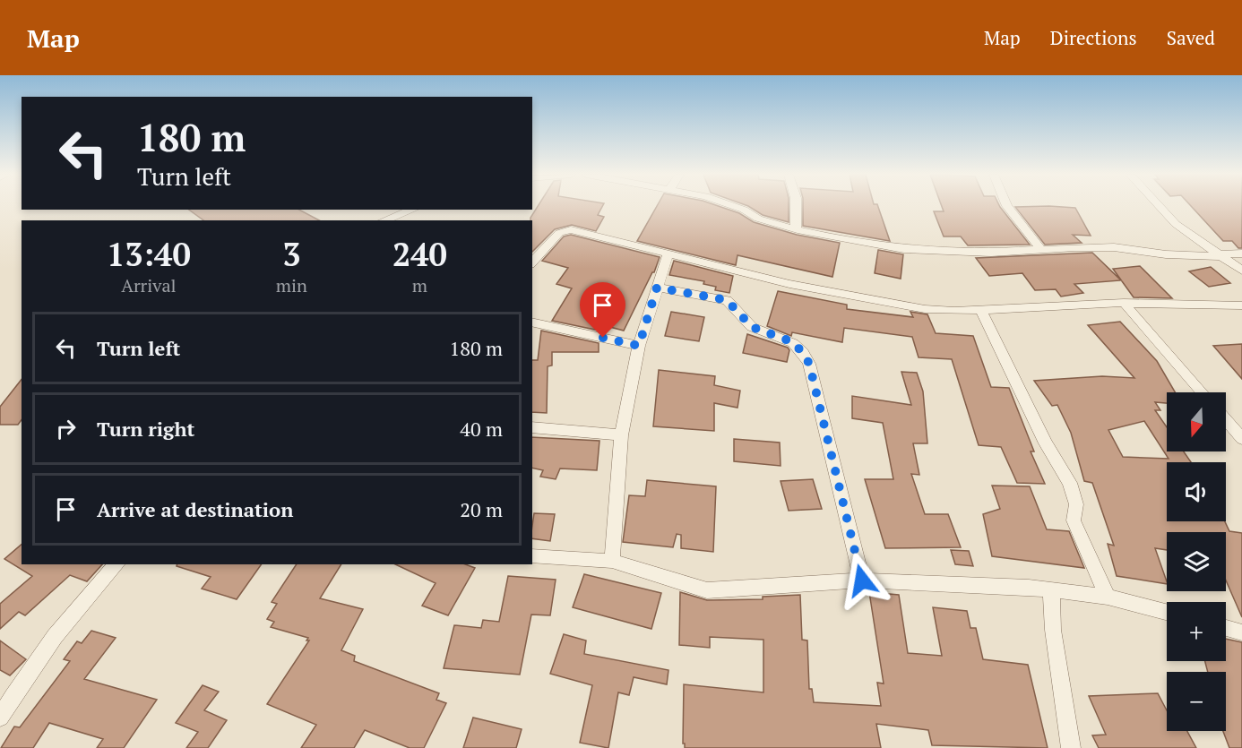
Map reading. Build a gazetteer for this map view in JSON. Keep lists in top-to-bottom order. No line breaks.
{"north":"bottom","page":{"header":"Map","nav":["Map","Directions","Saved"],"turn":["180 m","Turn left"],"eta":["13:40","Arrival","3","min","240","m"],"list":[{"name":"Turn left","value":"180 m"},{"name":"Turn right","value":"40 m"},{"name":"Arrive at destination","value":"20 m"}],"map_buttons":["+","−"]}}
